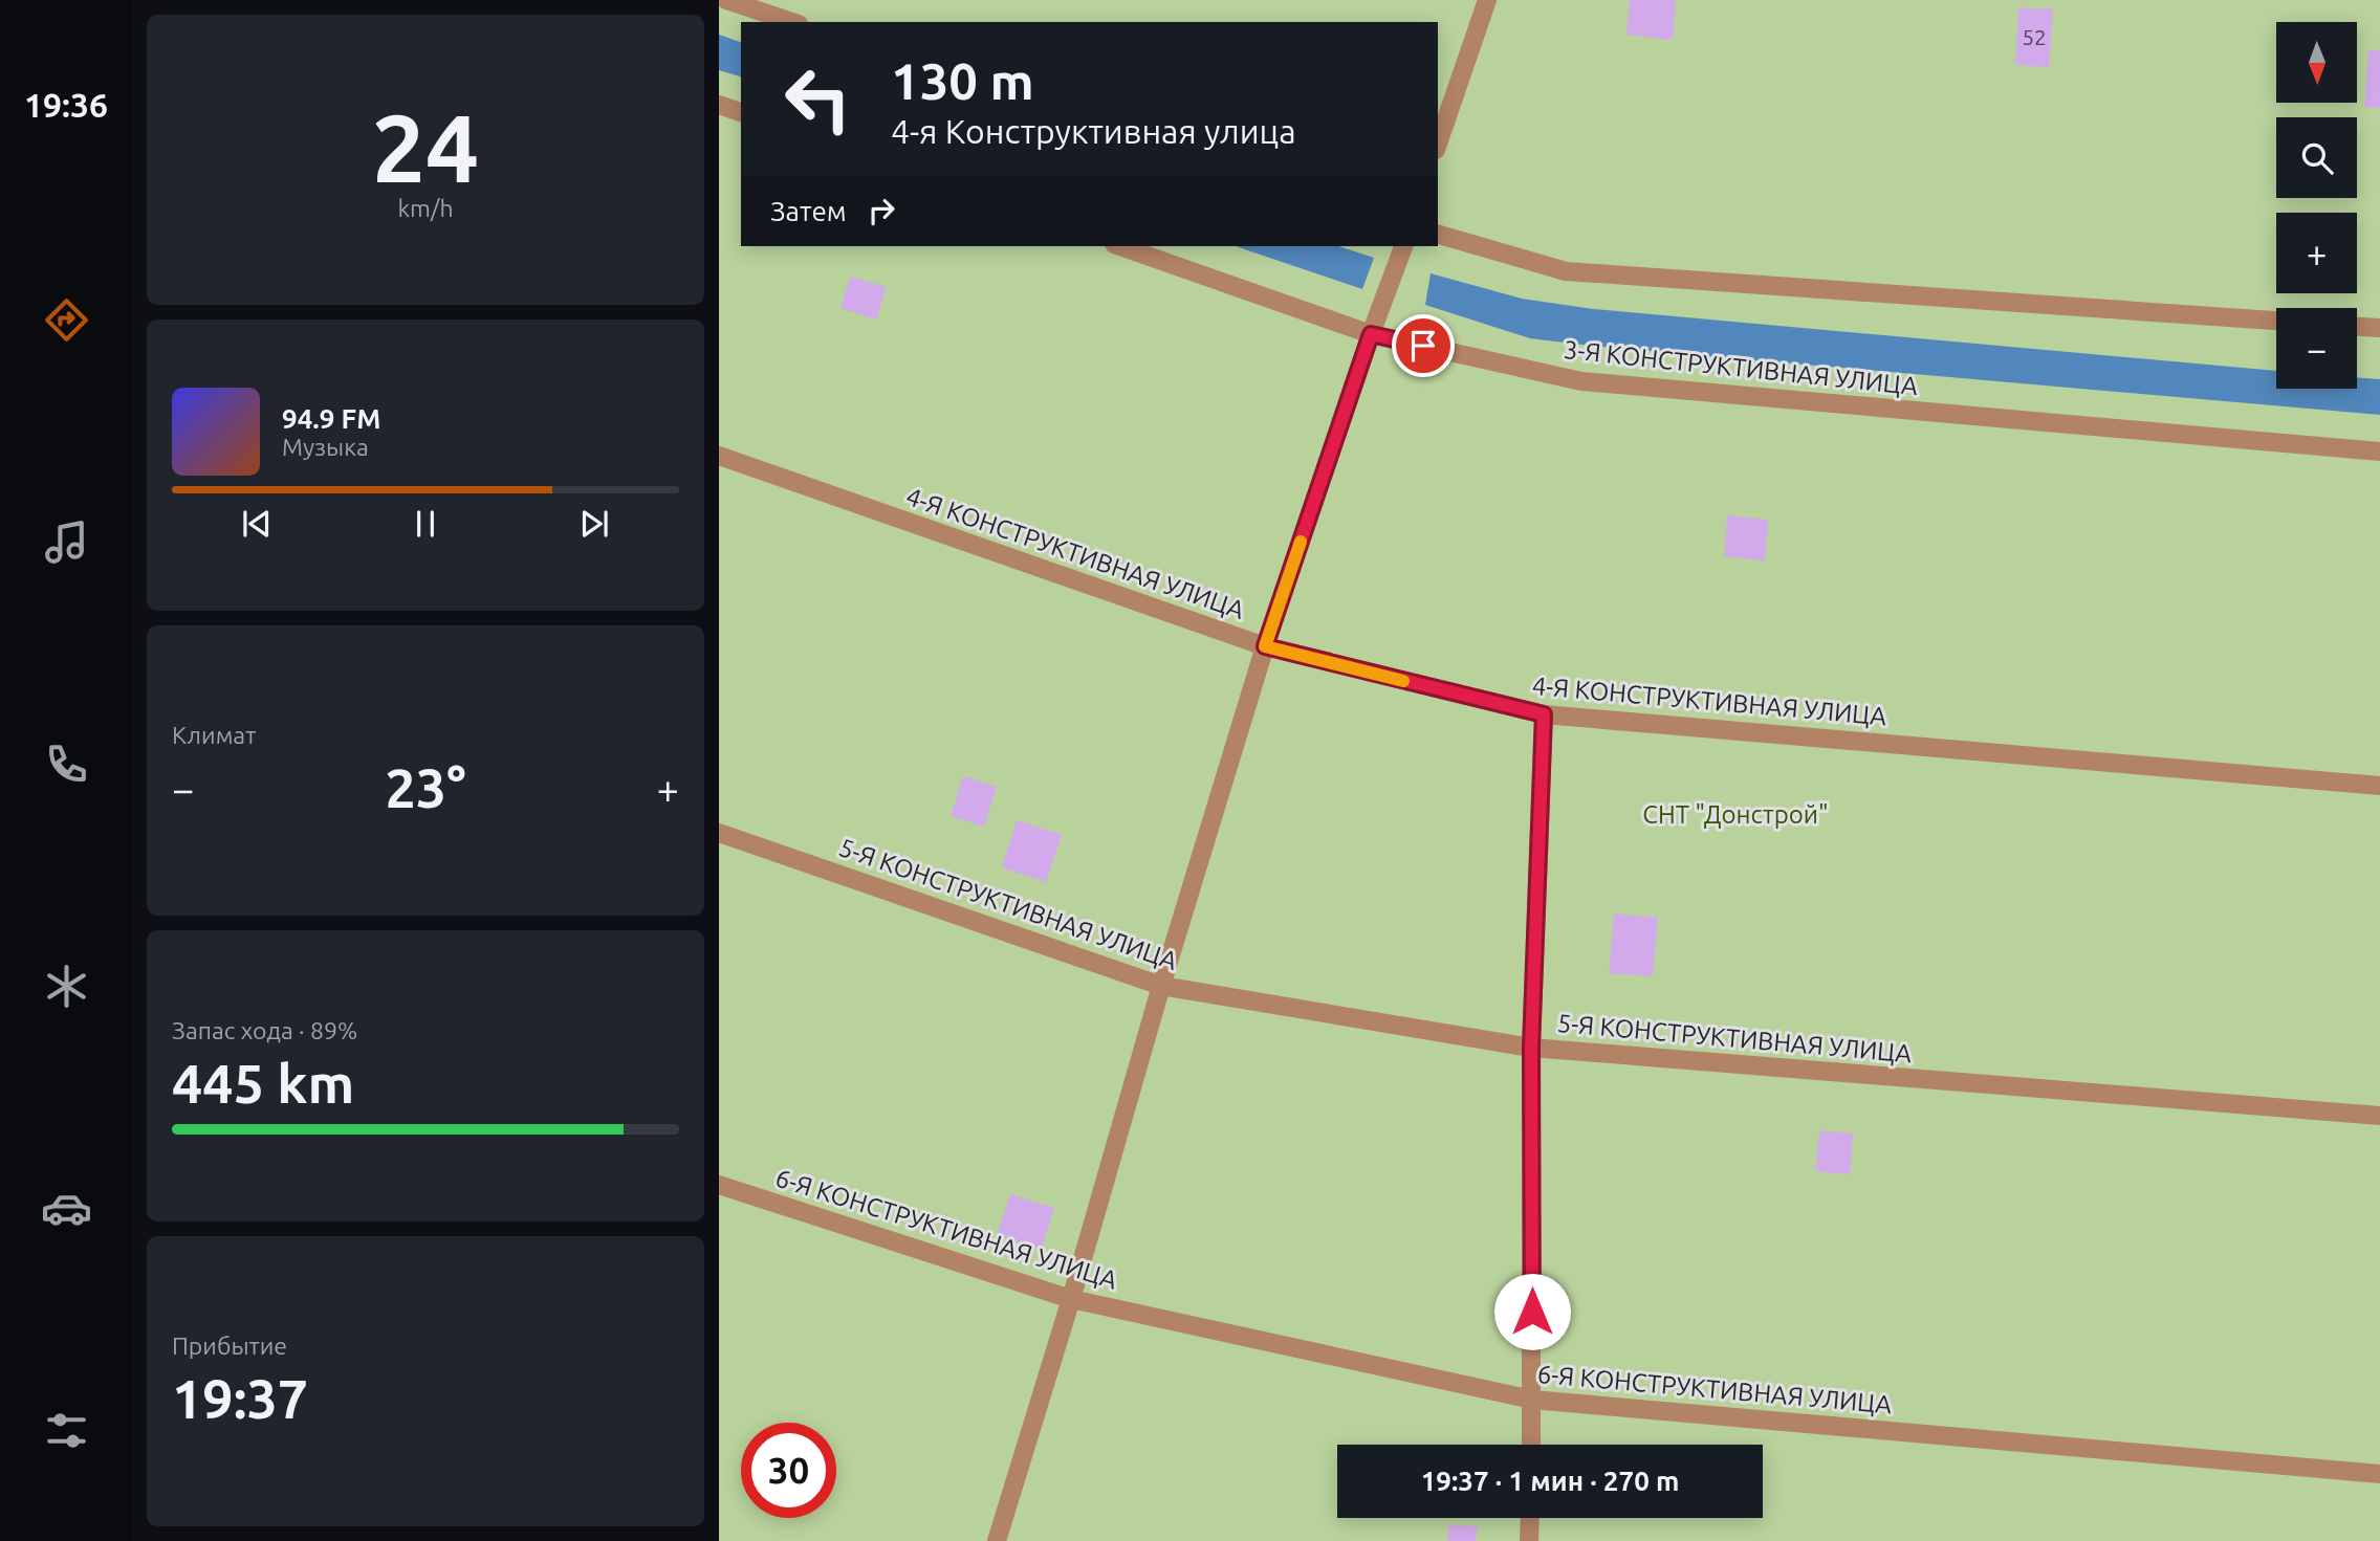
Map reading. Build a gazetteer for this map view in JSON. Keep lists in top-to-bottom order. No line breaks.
{"streets":{"street":["3-Я КОНСТРУКТИВНАЯ УЛИЦА","4-Я КОНСТРУКТИВНАЯ УЛИЦА","5-Я КОНСТРУКТИВНАЯ УЛИЦА","6-Я КОНСТРУКТИВНАЯ УЛИЦА"]},"parks":["СНТ \"Донстрой\""],"house_numbers":["52"],"north":"bottom","page":{"tabs":"19:36","tile":[["24","km/h"],"Климат",["Запас хода · 89%","445 km"],["Прибытие","19:37"]],"map_buttons":["+","−"],"turn":["130 m","4-я Конструктивная улица"],"then":"Затем","song":["94.9 FM","Музыка"],"heat":["−","23°","+"],"limit":"30","trip":"19:37 · 1 мин · 270 m"}}
